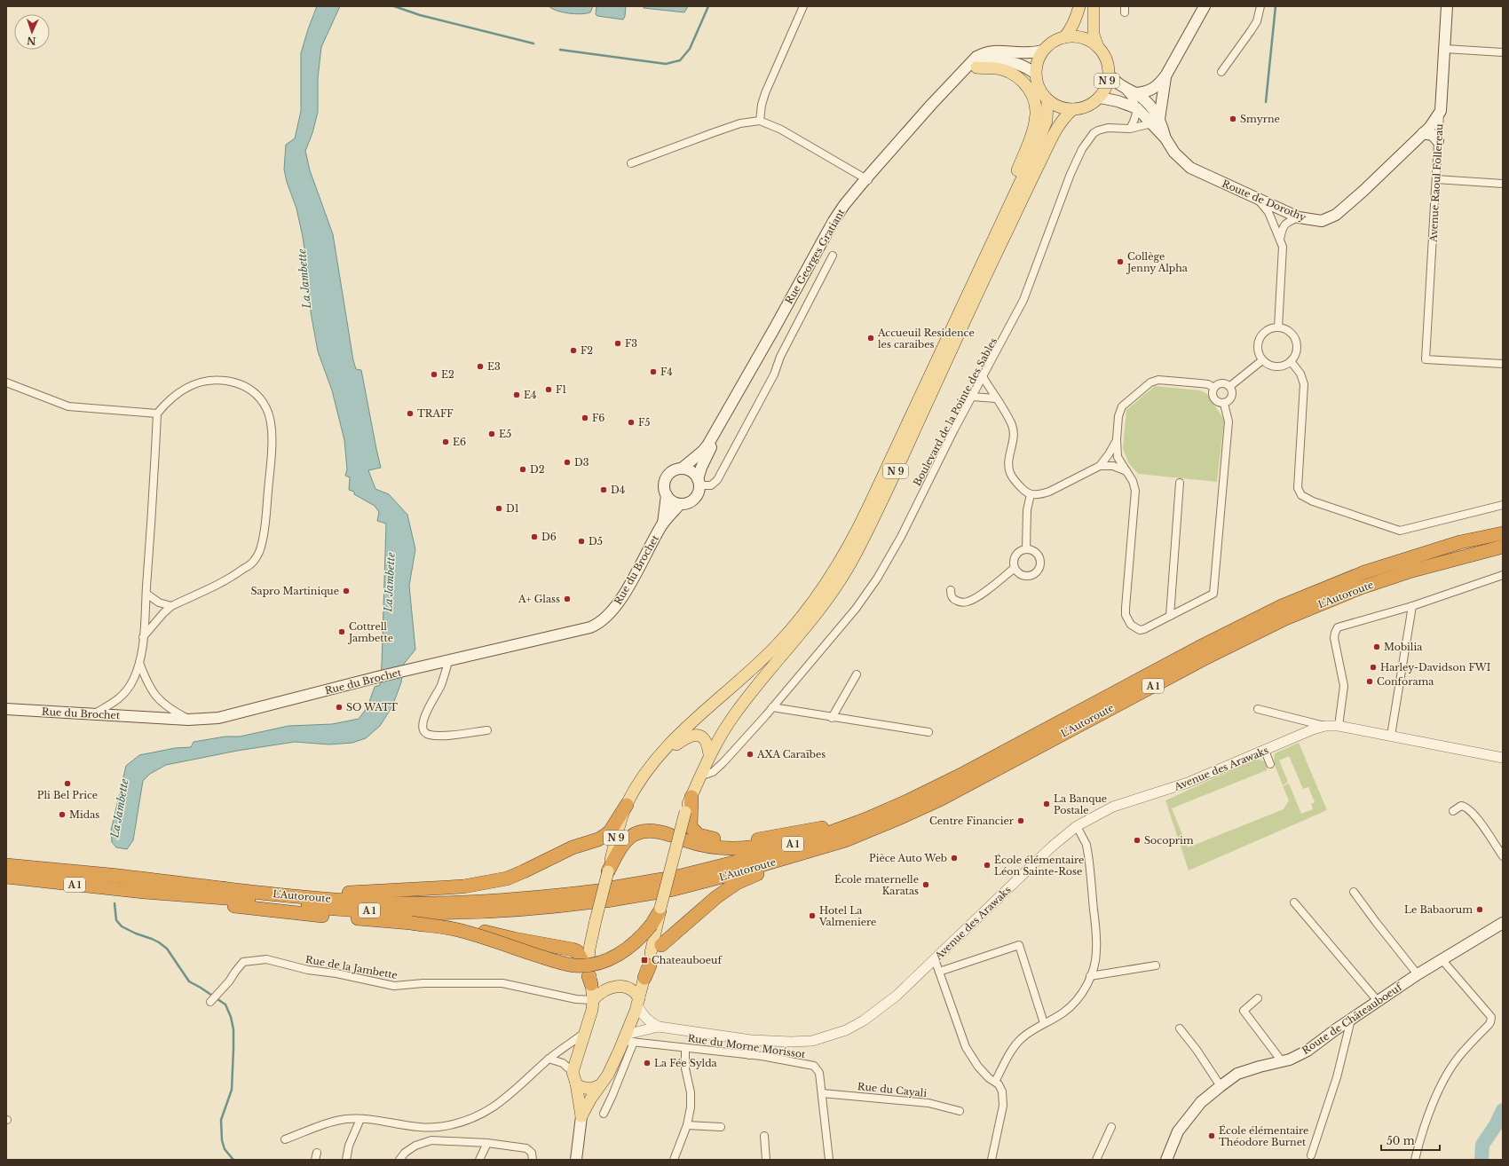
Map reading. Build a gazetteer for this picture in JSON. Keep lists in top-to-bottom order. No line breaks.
{"streets":{"highway":["L'Autoroute","A 1"],"main road":["N 9","Avenue Raoul Follereau","Route de Dorothy","Rue Georges Gratiant","Rue du Brochet","Route de Châteauboeuf"],"street":["Boulevard de la Pointe des Sables","Avenue des Arawaks","Rue de la Jambette","Rue du Morne Morissot","Rue du Cayali"]},"crossings":[["N 9","Boulevard de la Pointe des Sables"],["Avenue Raoul Follereau","Route de Dorothy"],["Route de Dorothy","Boulevard de la Pointe des Sables"],["Avenue des Arawaks","Rue du Morne Morissot"],["Rue du Morne Morissot","Rue du Cayali"]],"water":["La Jambette"],"places":{"other":["Smyrne","Collège Jenny Alpha","Accueuil Residence les caraibes","F3","F2","E3","F4","E2","F1","E4","TRAFF","F6","F5","E5","E6","D3","D2","D4","D1","D6","D5","Sapro Martinique","A+ Glass","Cottrell Jambette","Mobilia","Harley-Davidson FWI","Conforama","SO WATT","AXA Caraïbes","Pli Bel Price","La Banque Postale","Midas","Centre Financier","Socoprim","Pièce Auto Web","École élémentaire Léon Sainte-Rose","École maternelle Karatas","Le Babaorum","Hotel La Valmeniere","La Fée Sylda","École élémentaire Théodore Burnet"],"transit":["Chateauboeuf"]},"scale_bar":"50 m","north":"bottom"}
